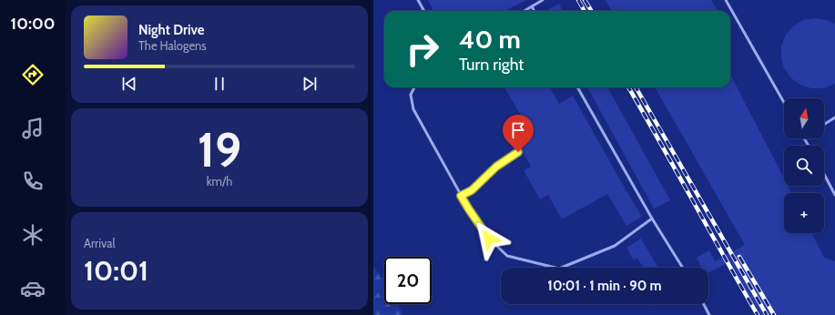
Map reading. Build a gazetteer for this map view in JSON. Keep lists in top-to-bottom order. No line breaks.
{"north":"top","page":{"tabs":"10:00","turn":["40 m","Turn right"],"song":["Night Drive","The Halogens"],"map_buttons":"+","tile":[["19","km/h"],["Arrival","10:01"]],"limit":"20","trip":"10:01 · 1 min · 90 m"}}
